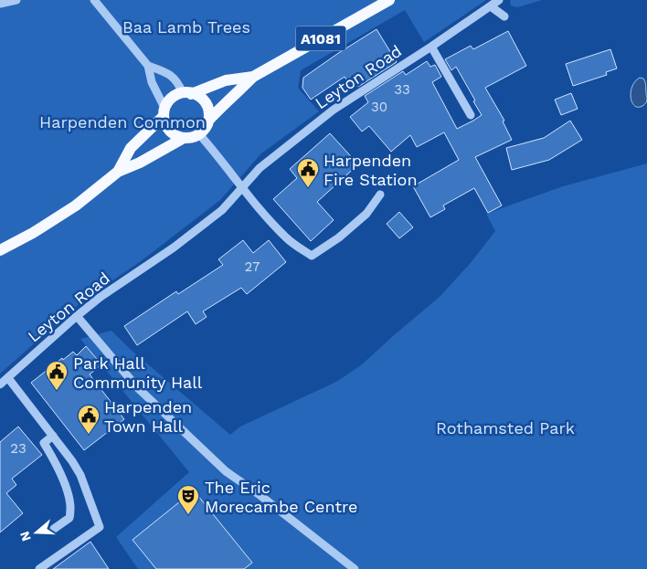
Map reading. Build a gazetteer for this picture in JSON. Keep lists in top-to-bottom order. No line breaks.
{"streets":{"main road":["A1081"],"street":["Leyton Road"]},"parks":["Baa Lamb Trees","Harpenden Common","Rothamsted Park"],"places":{"public building":["Harpenden Fire Station","Park Hall Community Hall","Harpenden Town Hall"],"theatre":["The Eric Morecambe Centre"]},"house_numbers":["33","30","27","23"],"north":"left"}
